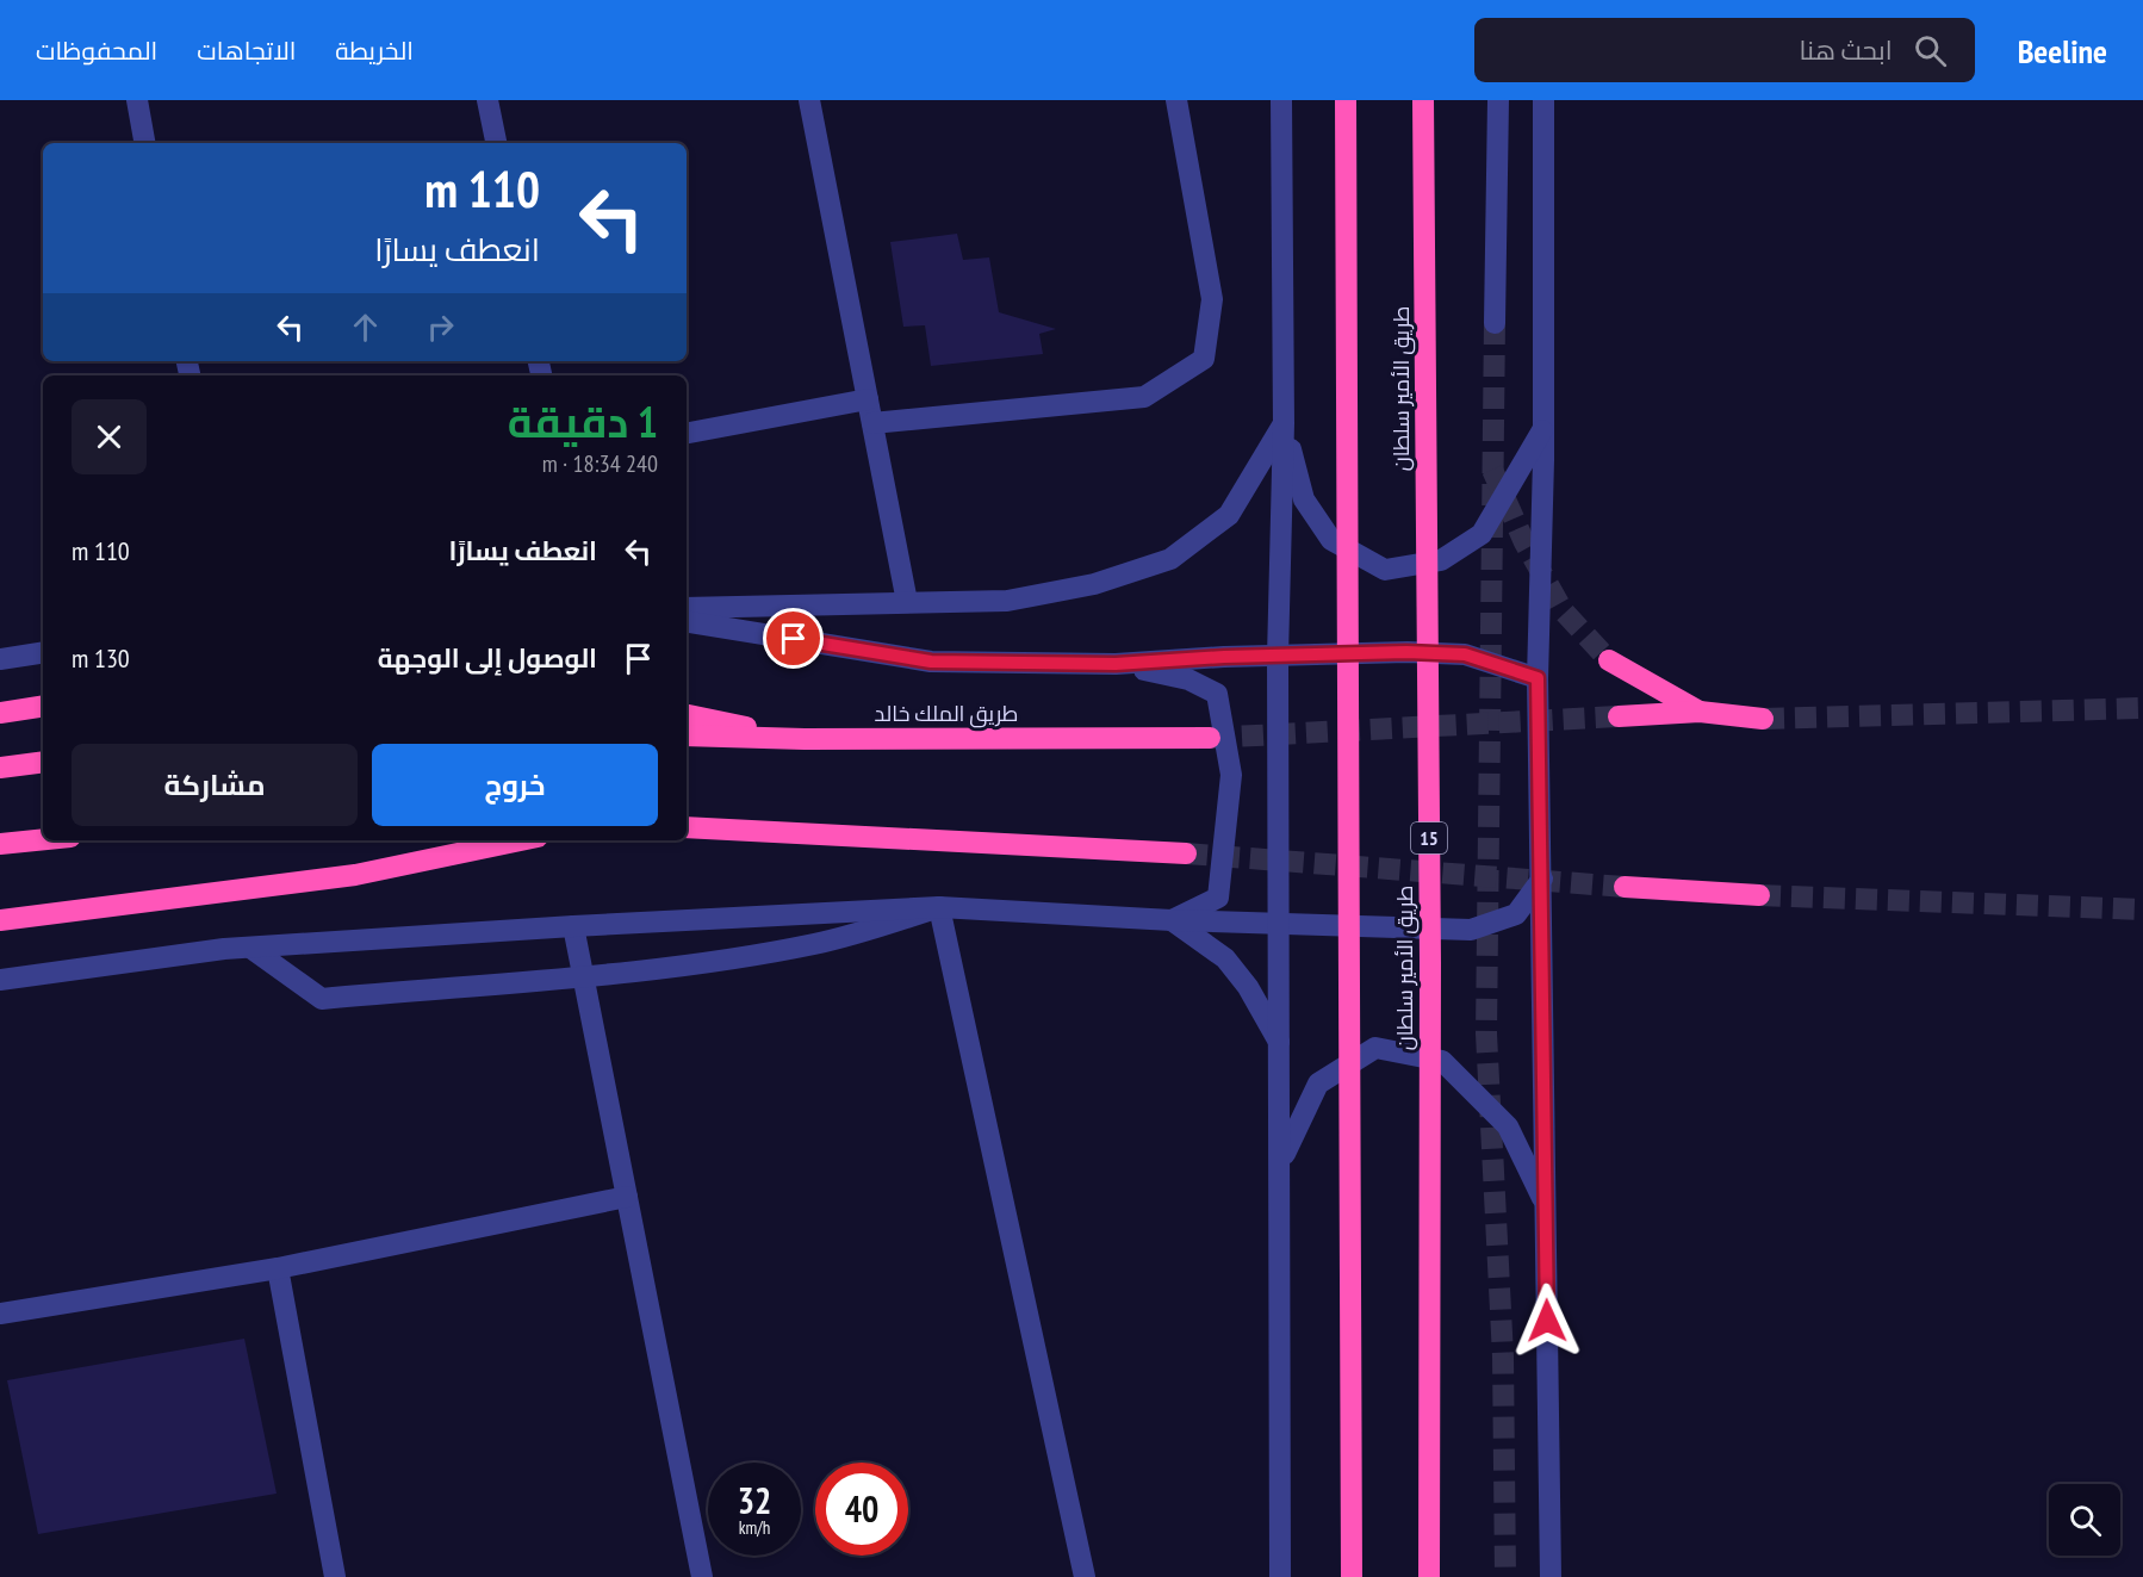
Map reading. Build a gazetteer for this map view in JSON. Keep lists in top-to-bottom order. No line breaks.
{"streets":{"highway":["طريق الأمير سلطان","طريق الملك خالد","15"]},"page":{"header":"Beeline","search":"ابحث هنا","nav":["الخريطة","الاتجاهات","المحفوظات"],"turn":["110 m","انعطف يسارًا"],"heading":["1 دقيقة","240 m · 18:34"],"list":[{"name":"انعطف يسارًا","value":"110 m"},{"name":"الوصول إلى الوجهة","value":"130 m"}],"buttons":["خروج","مشاركة"],"speed":"32 km/h","limit":"40"}}
